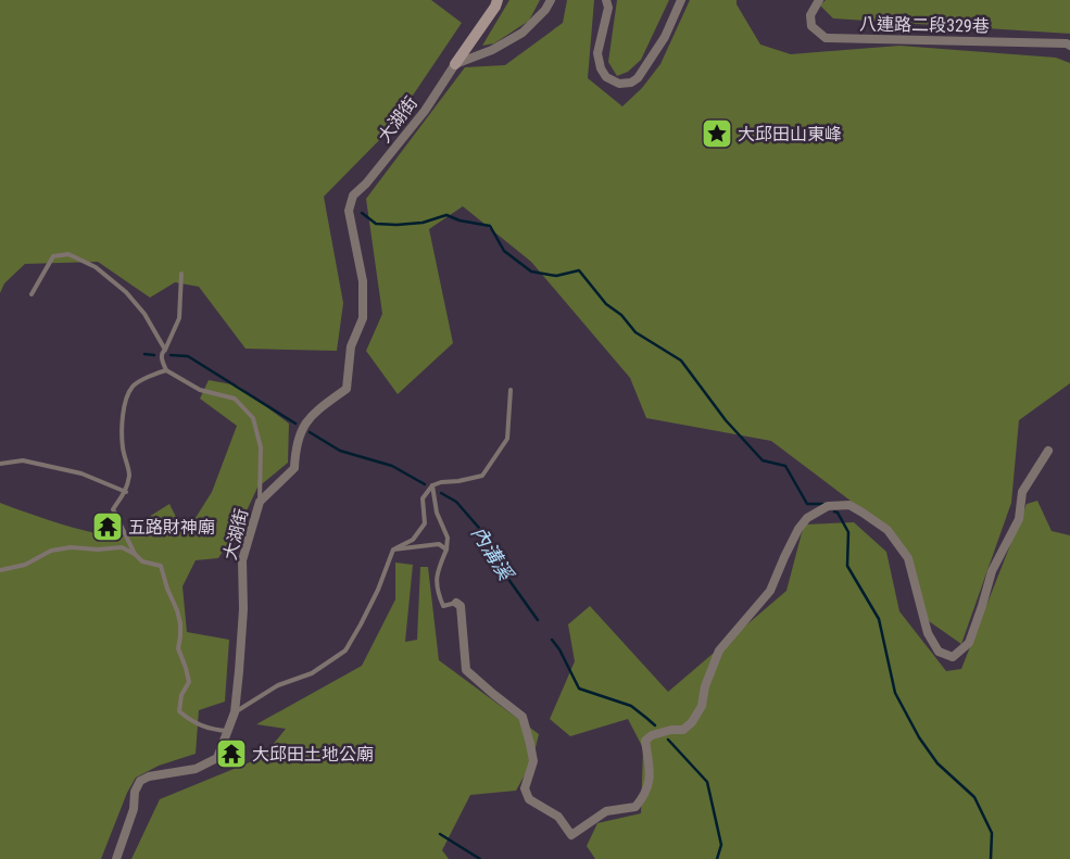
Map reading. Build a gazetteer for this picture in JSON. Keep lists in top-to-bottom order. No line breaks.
{"streets":{"street":["八連路二段329巷","大湖街"]},"water":["內溝溪"],"places":{"place":["大邱田山東峰"],"temple":["五路財神廟","大邱田土地公廟"]}}
